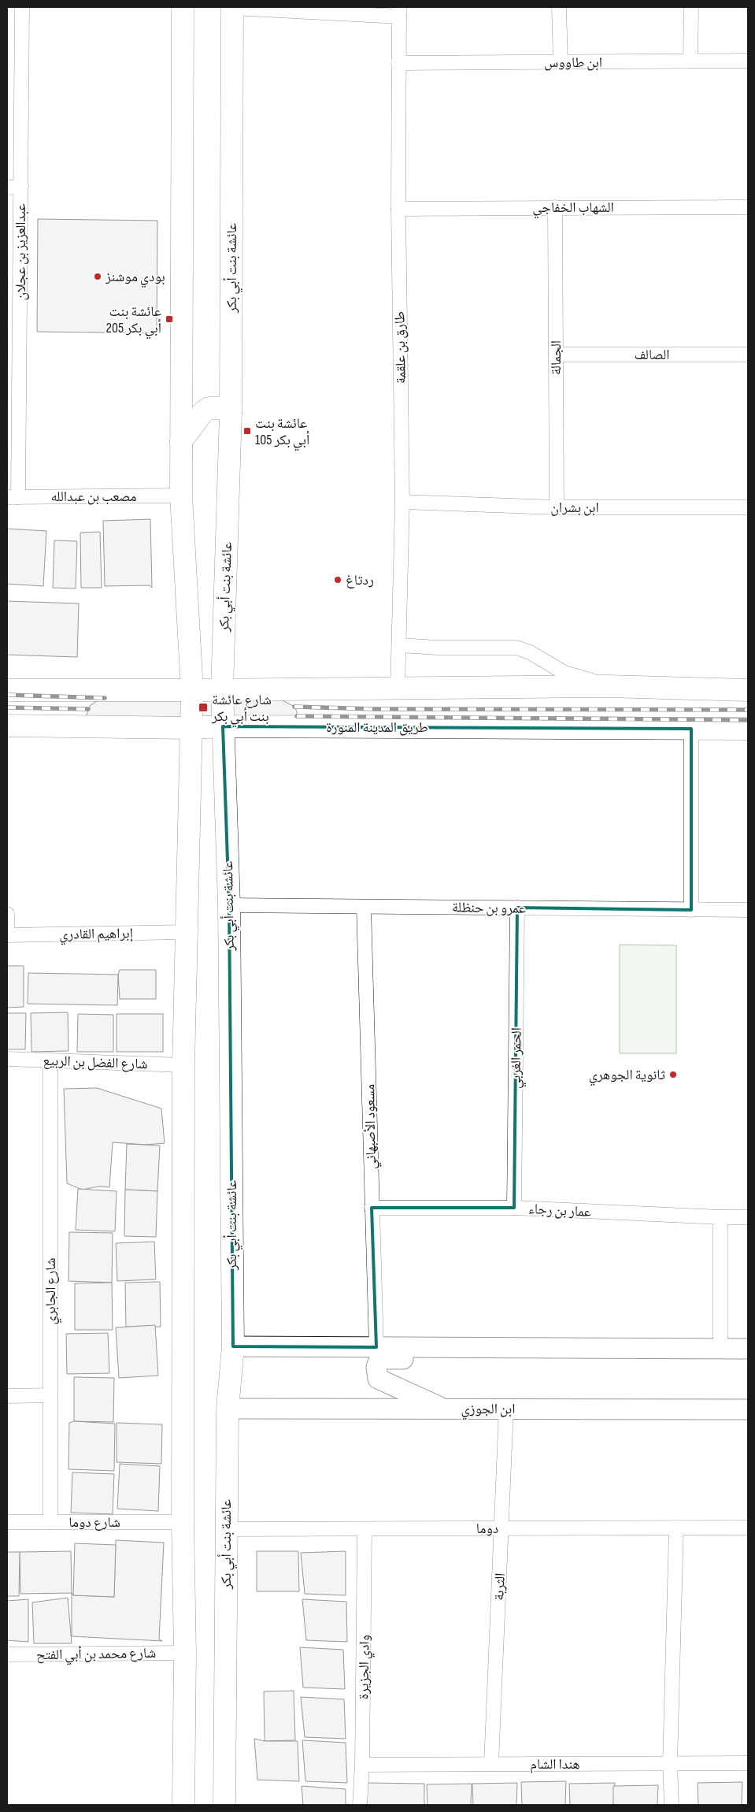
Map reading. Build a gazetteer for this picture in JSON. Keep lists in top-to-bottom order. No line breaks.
{"streets":{"main road":["عائشة بنت أبي بكر","طريق المدينة المنورة"],"street":["ابن طاووس","الشهاب الخفاجي","عبدالعزيز بن عجلان","طارق بن علقمة","الصالف","الجمالة","مصعب بن عبدالله","ابن بشران","عمرو بن حنظلة","إبراهيم القادري","الحمر الغربي","شارع الفضل بن الربيع","مسعود الأصبهاني","عمار بن رجاء","شارع الجابري","ابن الجوزي","شارع دوما","دوما","الثربة","شارع محمد بن أبي الفتح","وادي الجزيرة","هندا الشام"]},"crossings":[["ابن طاووس","طارق بن علقمة"],["الشهاب الخفاجي","طارق بن علقمة"],["الشهاب الخفاجي","الجمالة"],["عبدالعزيز بن عجلان","مصعب بن عبدالله"],["عائشة بنت أبي بكر","طريق المدينة المنورة"],["عائشة بنت أبي بكر","عمرو بن حنظلة"],["عائشة بنت أبي بكر","ابن الجوزي"],["عائشة بنت أبي بكر","دوما"],["طارق بن علقمة","ابن بشران"],["الصالف","الجمالة"],["الجمالة","ابن بشران"],["عمرو بن حنظلة","الحمر الغربي"],["عمرو بن حنظلة","مسعود الأصبهاني"],["الحمر الغربي","عمار بن رجاء"],["شارع الفضل بن الربيع","شارع الجابري"],["مسعود الأصبهاني","عمار بن رجاء"],["شارع الجابري","شارع دوما"],["ابن الجوزي","الثربة"],["دوما","الثربة"],["دوما","وادي الجزيرة"],["الثربة","هندا الشام"],["وادي الجزيرة","هندا الشام"]],"places":{"other":["بودي موشنز","ردتاغ","ثانوية الجوهري"],"transit":["عائشة بنت أبي بكر 205","عائشة بنت أبي بكر 105","شارع عائشة بنت أبي بكر"]}}
